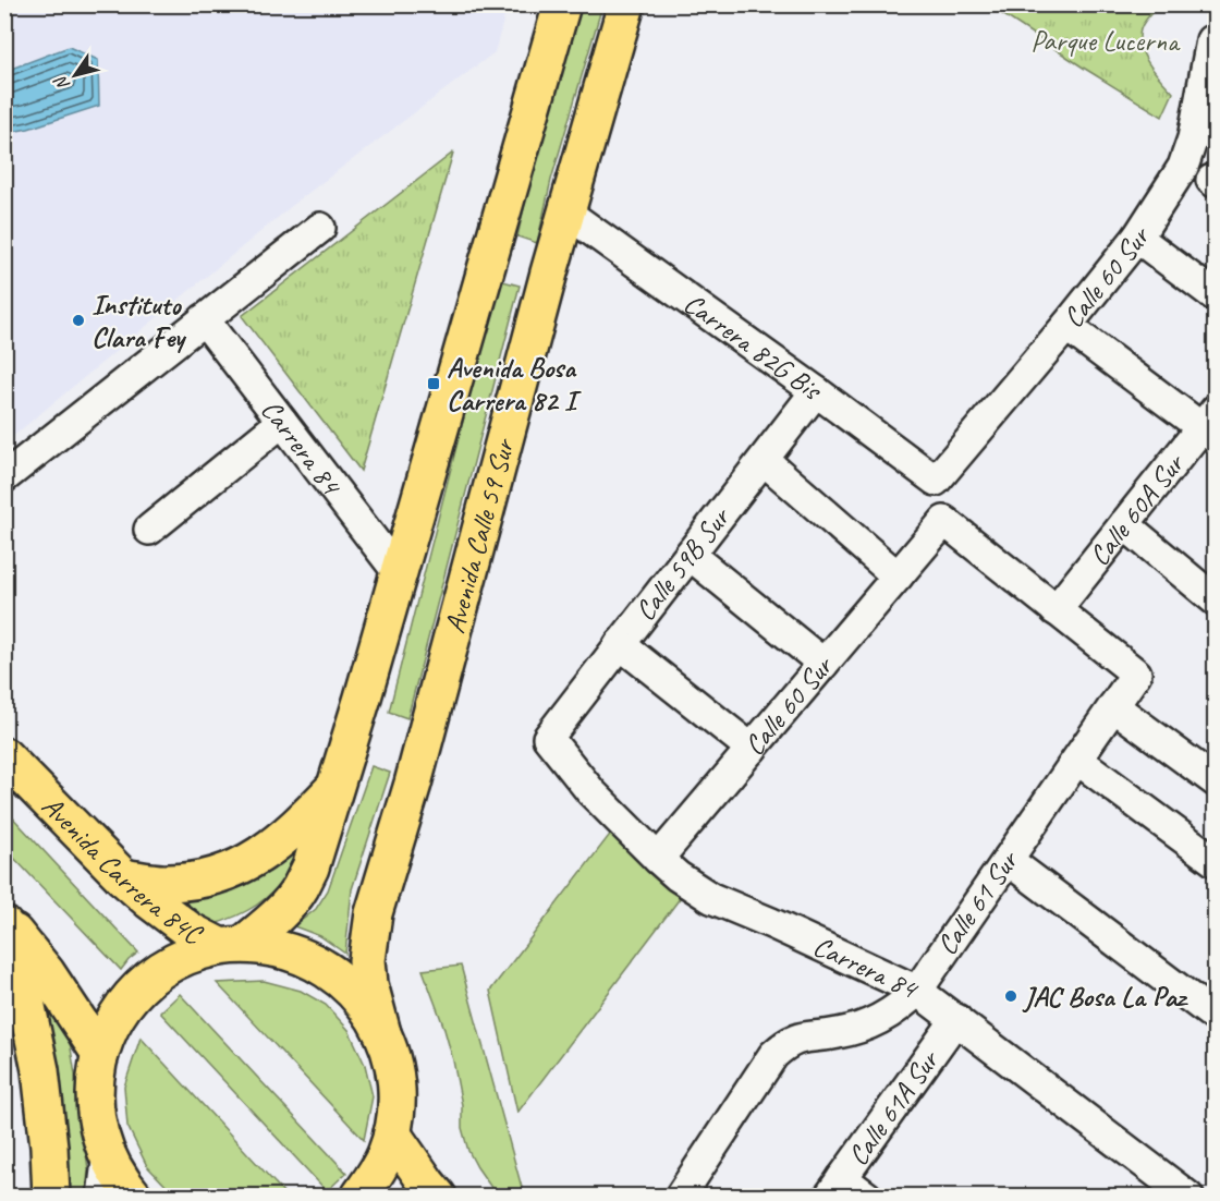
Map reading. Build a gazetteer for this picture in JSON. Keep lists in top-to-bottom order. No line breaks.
{"streets":{"main road":["Avenida Calle 59 Sur","Avenida Carrera 84C"],"street":["Calle 60 Sur","Carrera 82G Bis","Carrera 84","Calle 60A Sur","Calle 59B Sur","Calle 61 Sur","Calle 61A Sur"]},"crossings":[["Calle 60 Sur","Carrera 82G Bis"],["Calle 60 Sur","Carrera 84"],["Calle 60 Sur","Calle 60A Sur"],["Calle 60 Sur","Calle 61 Sur"],["Carrera 82G Bis","Avenida Calle 59 Sur"],["Carrera 82G Bis","Calle 59B Sur"],["Carrera 84","Calle 59B Sur"],["Carrera 84","Calle 61 Sur"],["Carrera 84","Calle 61A Sur"],["Calle 60A Sur","Calle 61 Sur"]],"parks":["Parque Lucerna"],"places":{"other":["Instituto Clara Fey","JAC Bosa La Paz"],"transit":["Avenida Bosa Carrera 82 I"]},"north":"bottom left"}
